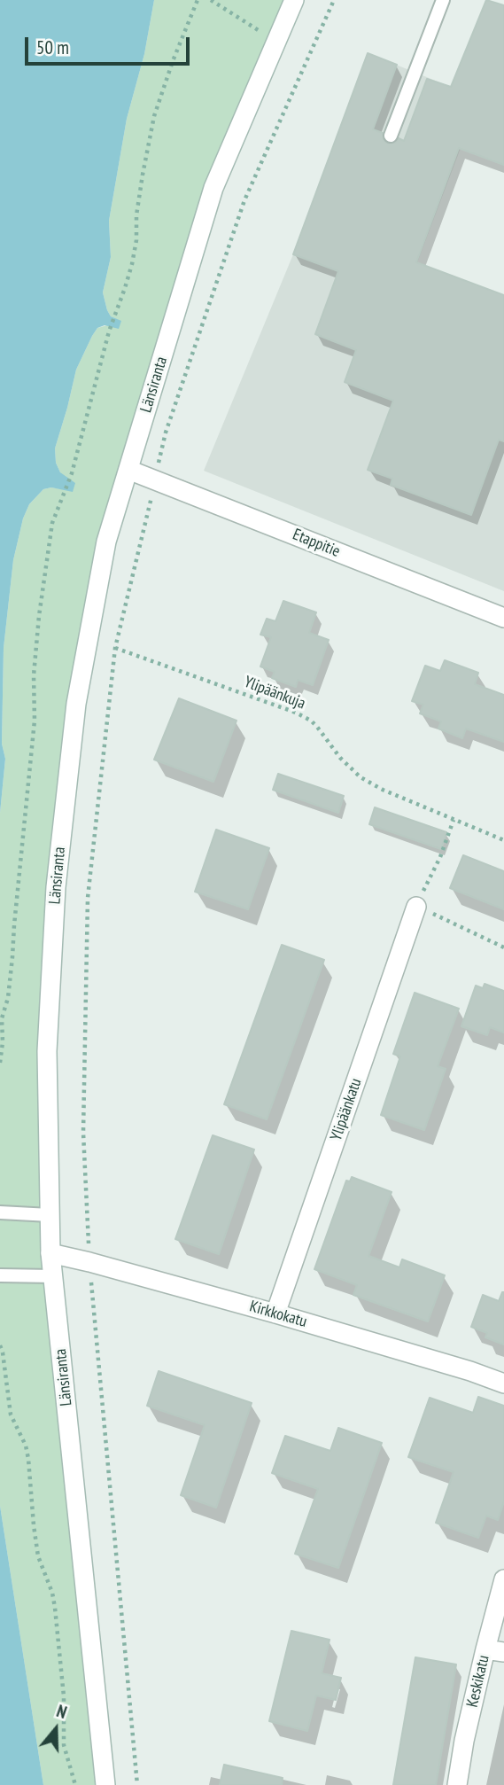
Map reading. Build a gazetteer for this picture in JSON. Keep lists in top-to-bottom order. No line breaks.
{"streets":{"street":["Länsiranta","Etappitie","Ylipäänkatu","Kirkkokatu","Keskikatu"],"path":["Ylipäänkuja"]},"crossings":[["Länsiranta","Etappitie"],["Länsiranta","Kirkkokatu"],["Ylipäänkatu","Kirkkokatu"]],"scale_bar":"50 m","north":"top"}
